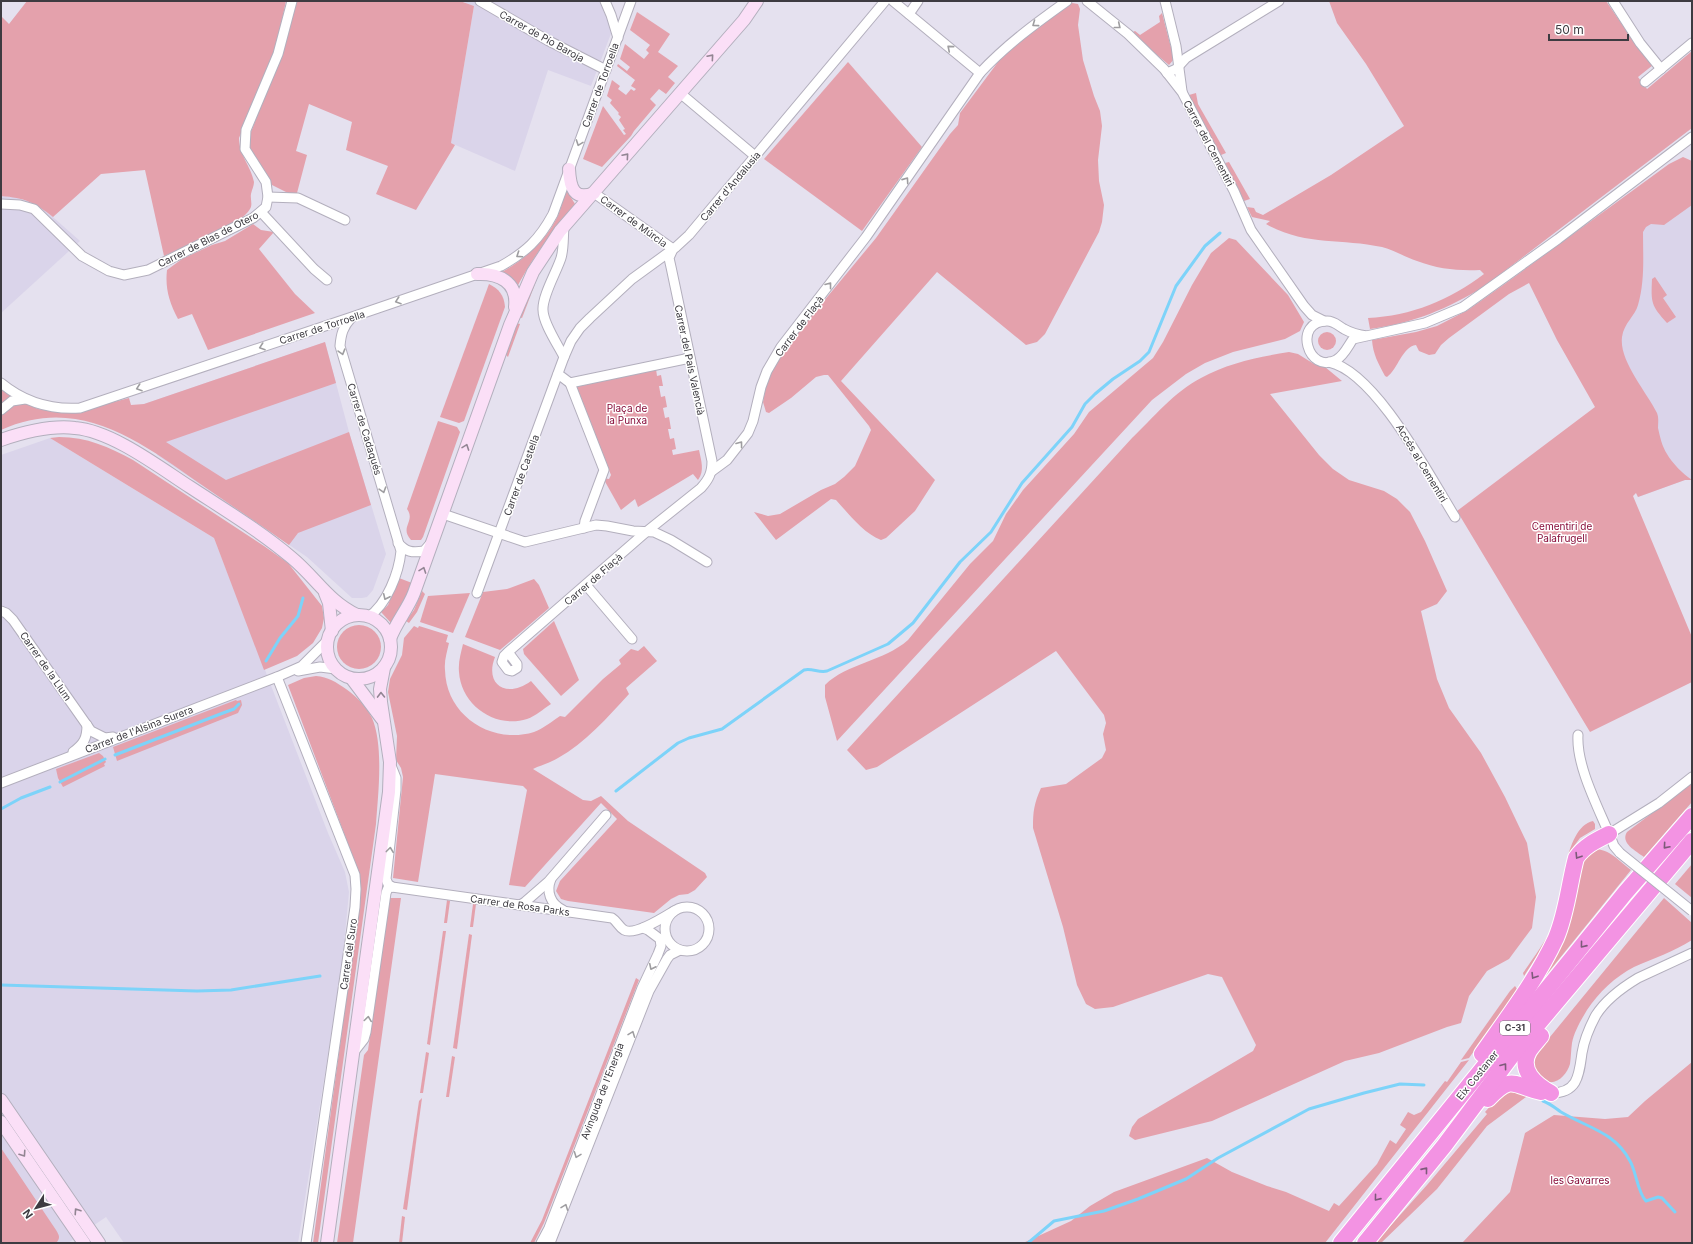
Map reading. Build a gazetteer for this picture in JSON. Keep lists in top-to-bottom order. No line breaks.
{"streets":{"highway":["C-31","Eix Costaner"],"street":["Carrer de Pío Baroja","Carrer de Torroella","Carrer del Cementiri","Carrer d'Andalusia","Carrer de Múrcia","Carrer de Blas de Otero","Carrer de Flaçà","Carrer del País Valencià","Carrer de Cadaqués","Accés al Cementiri","Carrer de Castella","Carrer de la Llum","Carrer de l'Alsina Surera","Carrer de Rosa Parks","Carrer del Suro","Avinguda de l'Energia"]},"crossings":[["Carrer de Pío Baroja","Carrer de Torroella"],["Carrer de Torroella","Carrer de Cadaqués"],["Carrer d'Andalusia","Carrer de Múrcia"],["Carrer d'Andalusia","Carrer del País Valencià"],["Carrer d'Andalusia","Carrer de Castella"],["Carrer de Múrcia","Carrer del País Valencià"],["Carrer de Flaçà","Carrer del País Valencià"],["Carrer de Cadaqués","Carrer de l'Alsina Surera"],["Carrer de la Llum","Carrer de l'Alsina Surera"],["Carrer de l'Alsina Surera","Carrer del Suro"]],"one_way":["Carrer de Torroella"],"parks":["Plaça de la Punxa","Cementiri de Palafrugell","les Gavarres"],"scale_bar":"50 m","north":"bottom left"}
